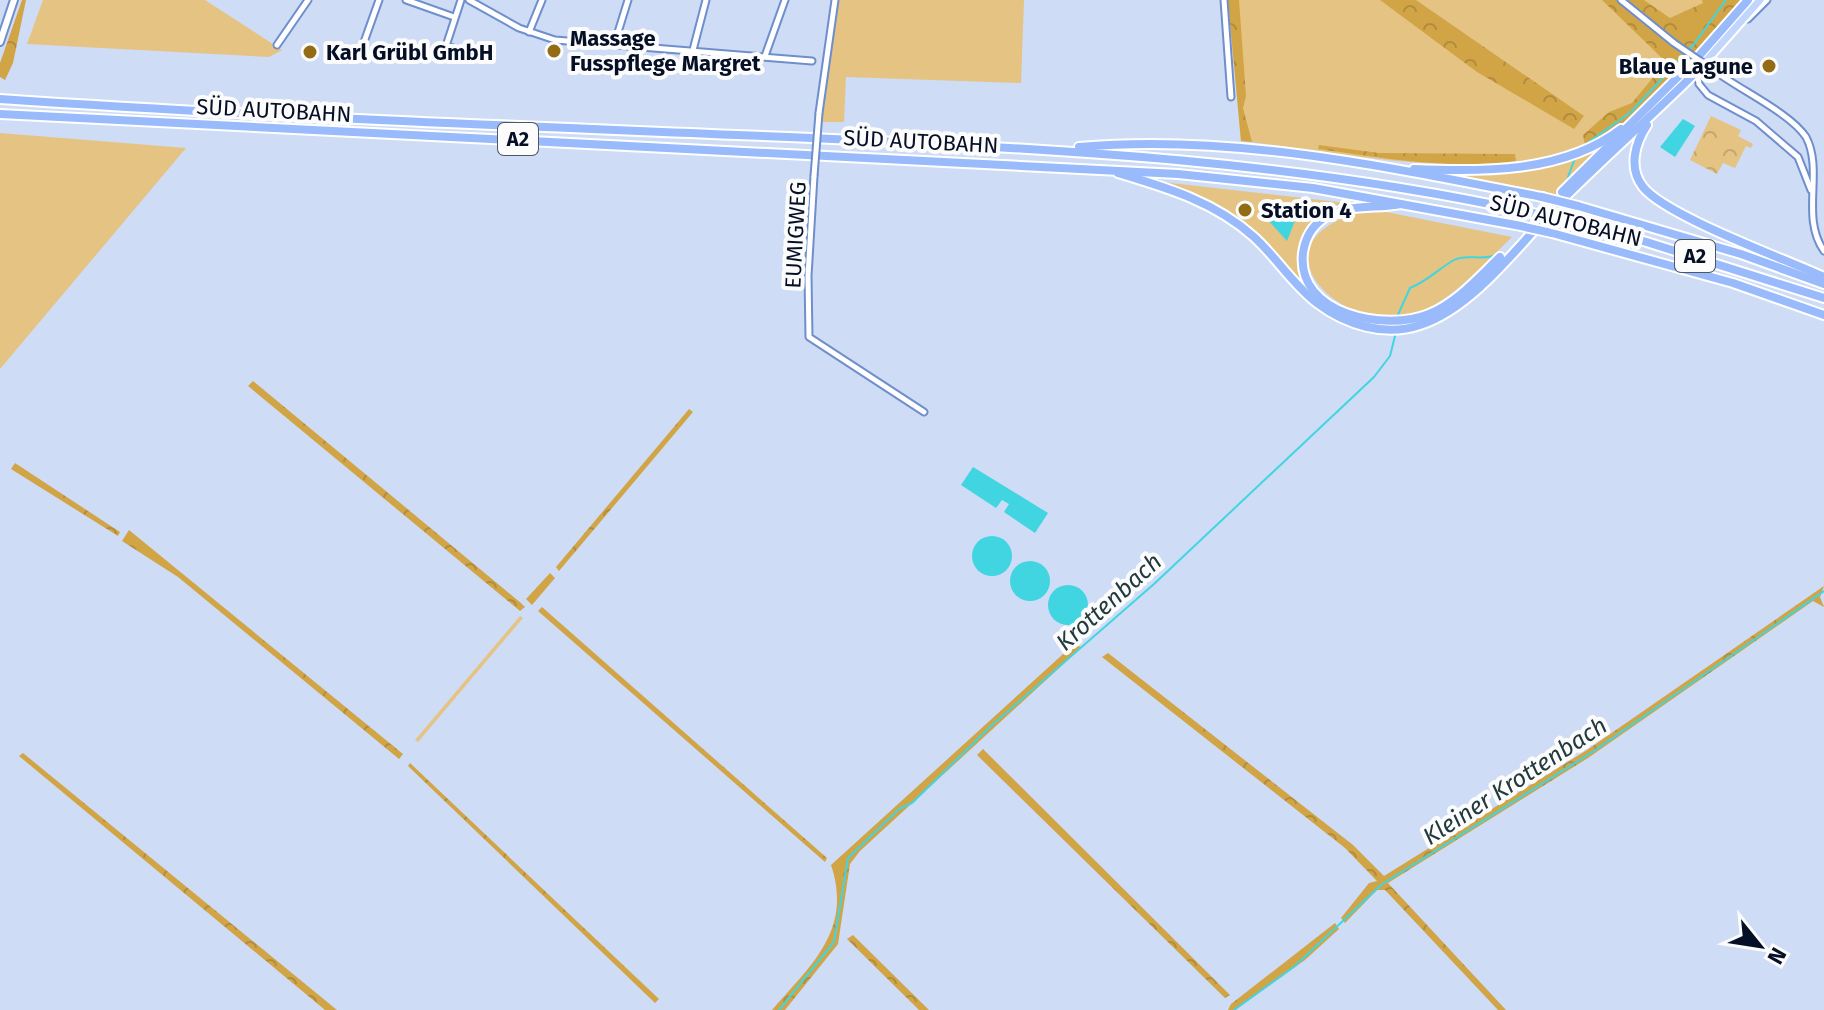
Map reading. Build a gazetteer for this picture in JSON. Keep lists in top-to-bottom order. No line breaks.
{"streets":{"highway":["SÜD AUTOBAHN","A2"],"street":["EUMIGWEG"]},"water":["Krottenbach","Kleiner Krottenbach"],"places":["Massage Fusspflege Margret","Karl Grübl GmbH","Blaue Lagune","Station 4"],"north":"bottom right"}
